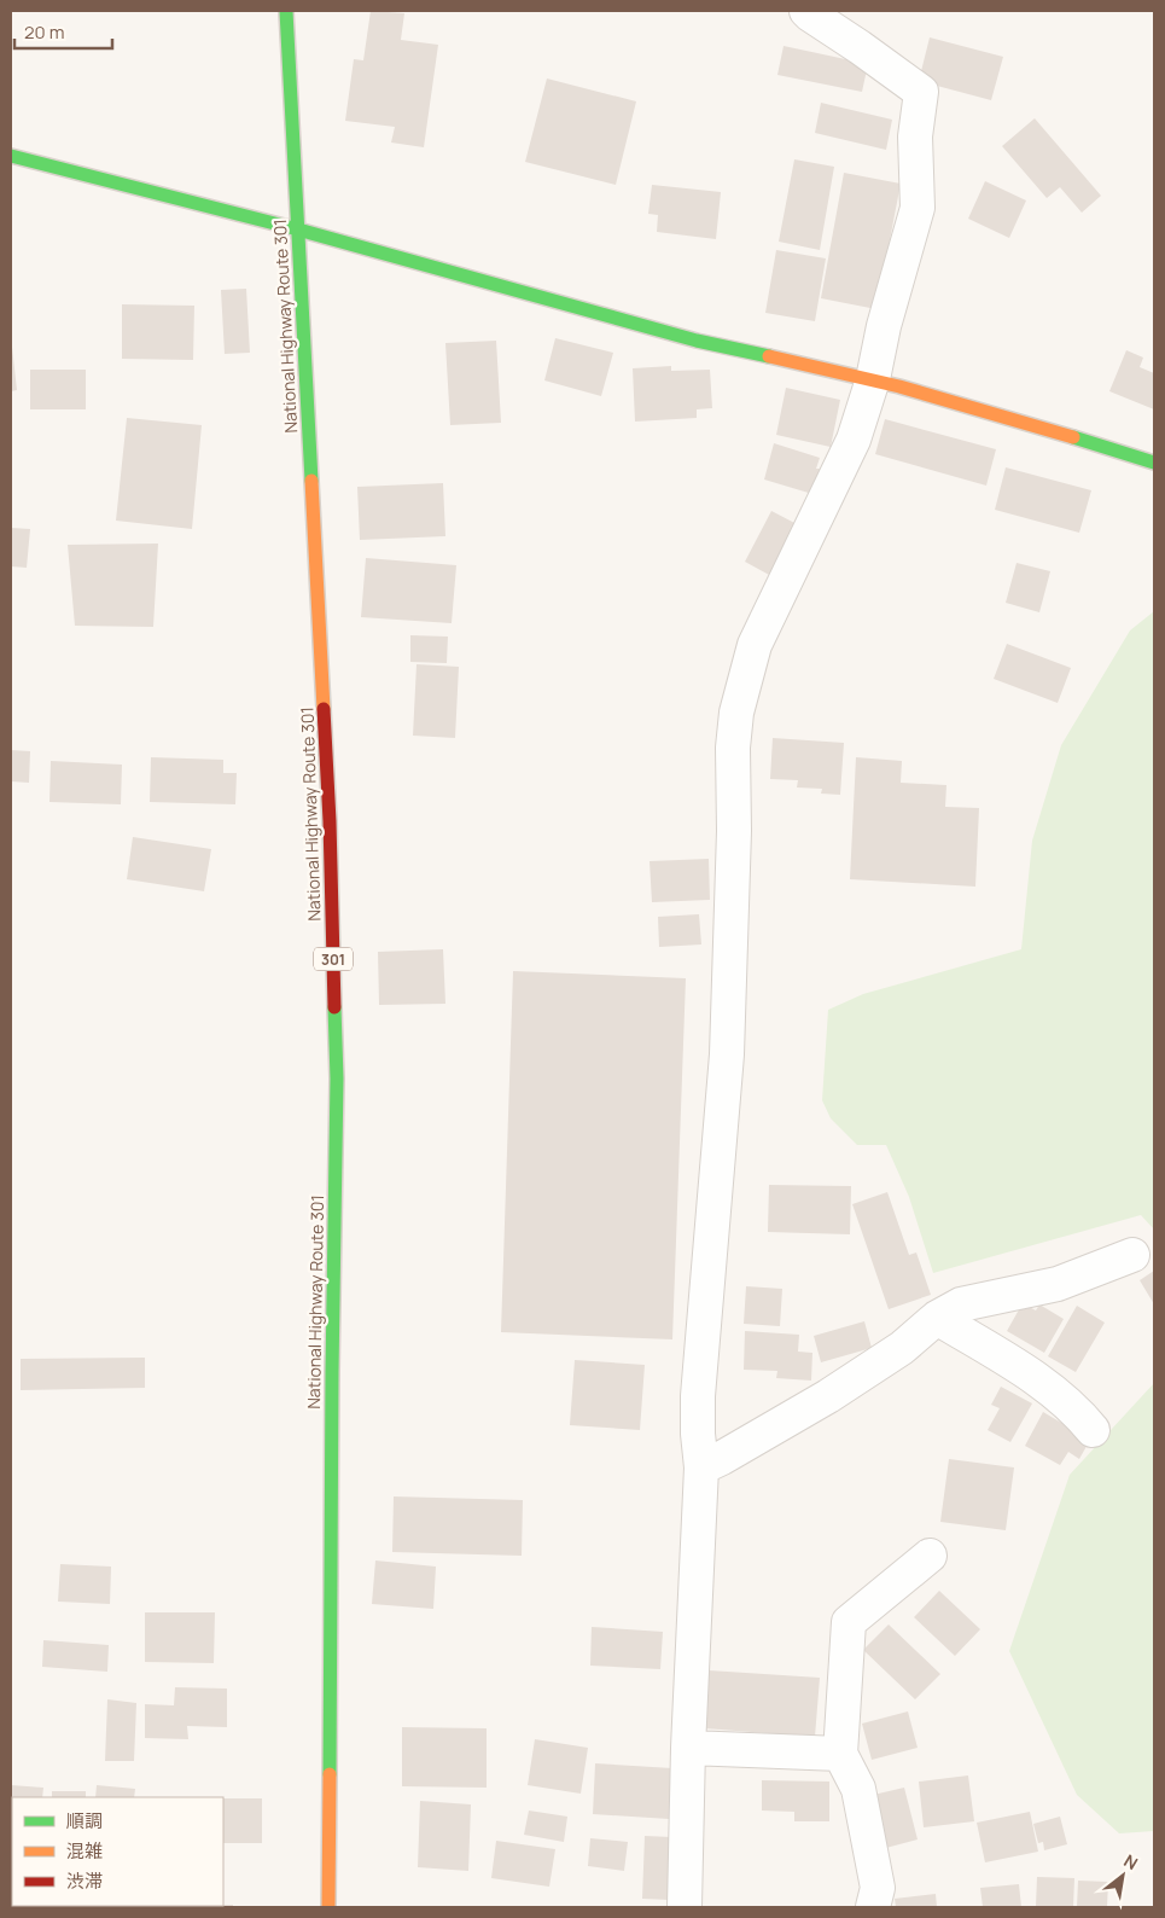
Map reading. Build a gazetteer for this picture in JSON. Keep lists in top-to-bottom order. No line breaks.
{"streets":{"main road":["National Highway Route 301","301"]},"legend":["順調","混雑","渋滞"],"scale_bar":"20 m","north":"top right"}
